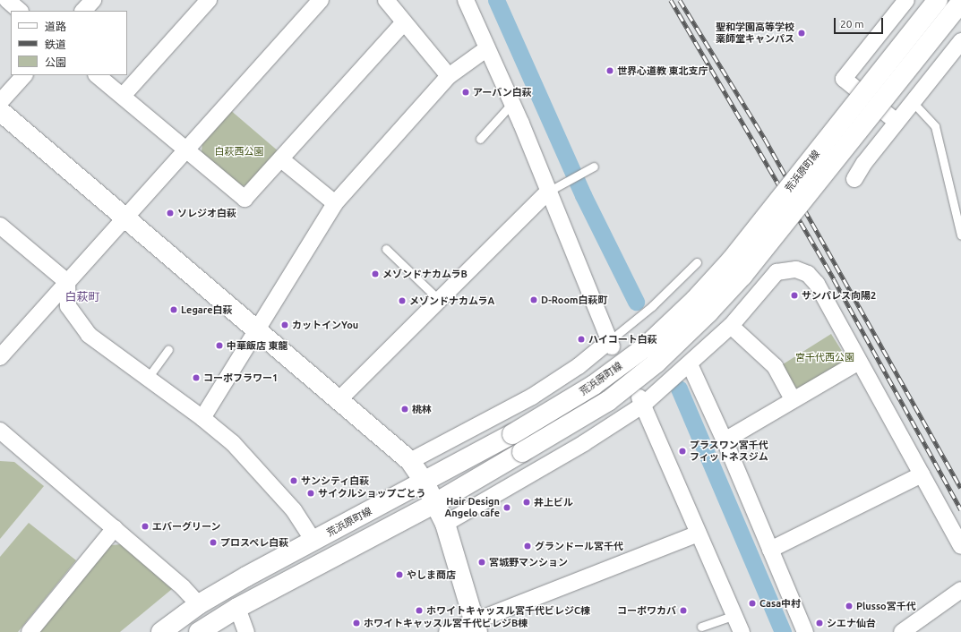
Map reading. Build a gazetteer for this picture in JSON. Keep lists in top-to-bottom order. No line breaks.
{"streets":{"main road":["荒浜原町線"]},"districts":["白萩町"],"parks":["白萩西公園","宮千代西公園"],"places":["聖和学園高等学校 薬師堂キャンパス","世界心道教 東北支庁","アーバン白萩","ソレジオ白萩","メゾンドナカムラB","サンパレス向陽2","D-Room白萩町","メゾンドナカムラA","Legare白萩","カットインYou","ハイコート白萩","中華飯店 東龍","コーポフラワー1","桃林","プラスワン宮千代 フィットネスジム","サンシティ白萩","サイクルショップごとう","井上ビル","Hair Design Angelo cafe","エバーグリーン","プロスペレ白萩","グランドール宮千代","宮城野マンション","やしま商店","Casa中村","Plusso宮千代","ホワイトキャッスル宮千代ビレジC棟","コーポワカバ","ホワイトキャッスル宮千代ビレジB棟","シエナ仙台"],"legend":["道路","鉄道","公園"],"scale_bar":"20 m"}
